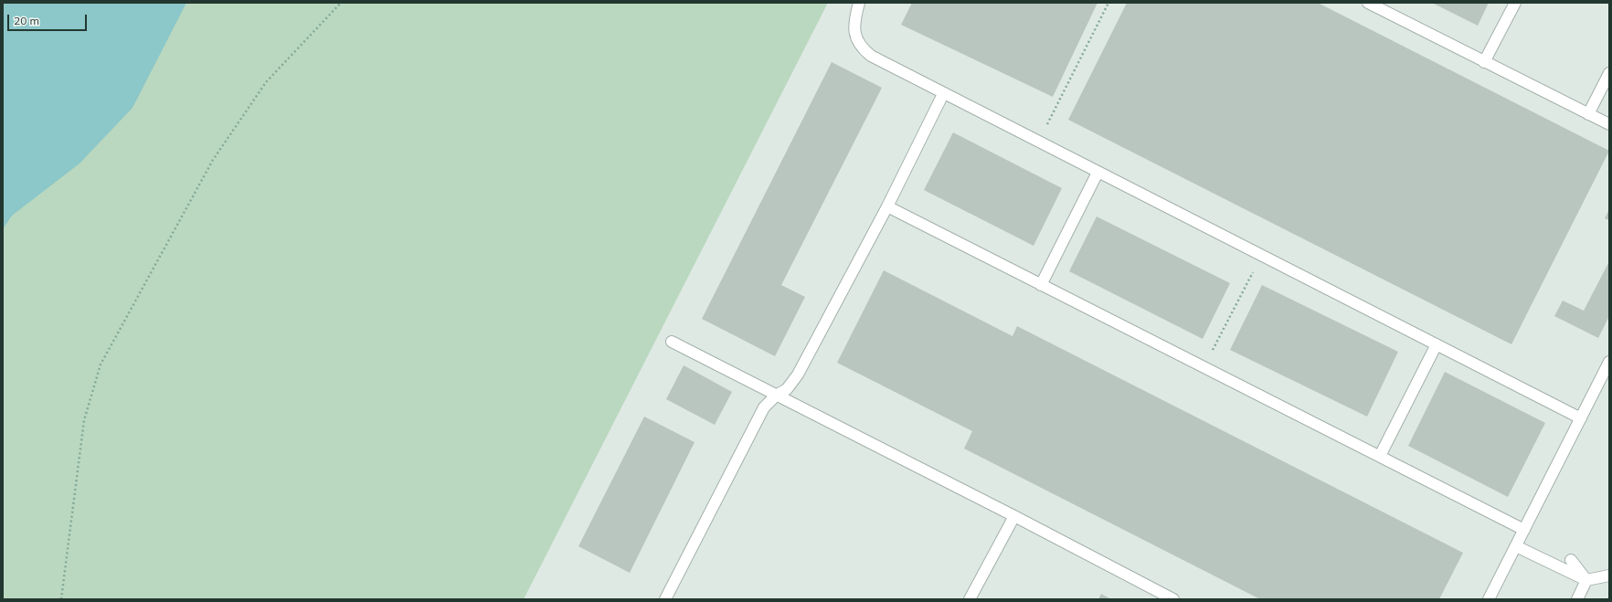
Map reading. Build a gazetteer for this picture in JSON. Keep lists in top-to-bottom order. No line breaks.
{"scale_bar":"20 m"}
